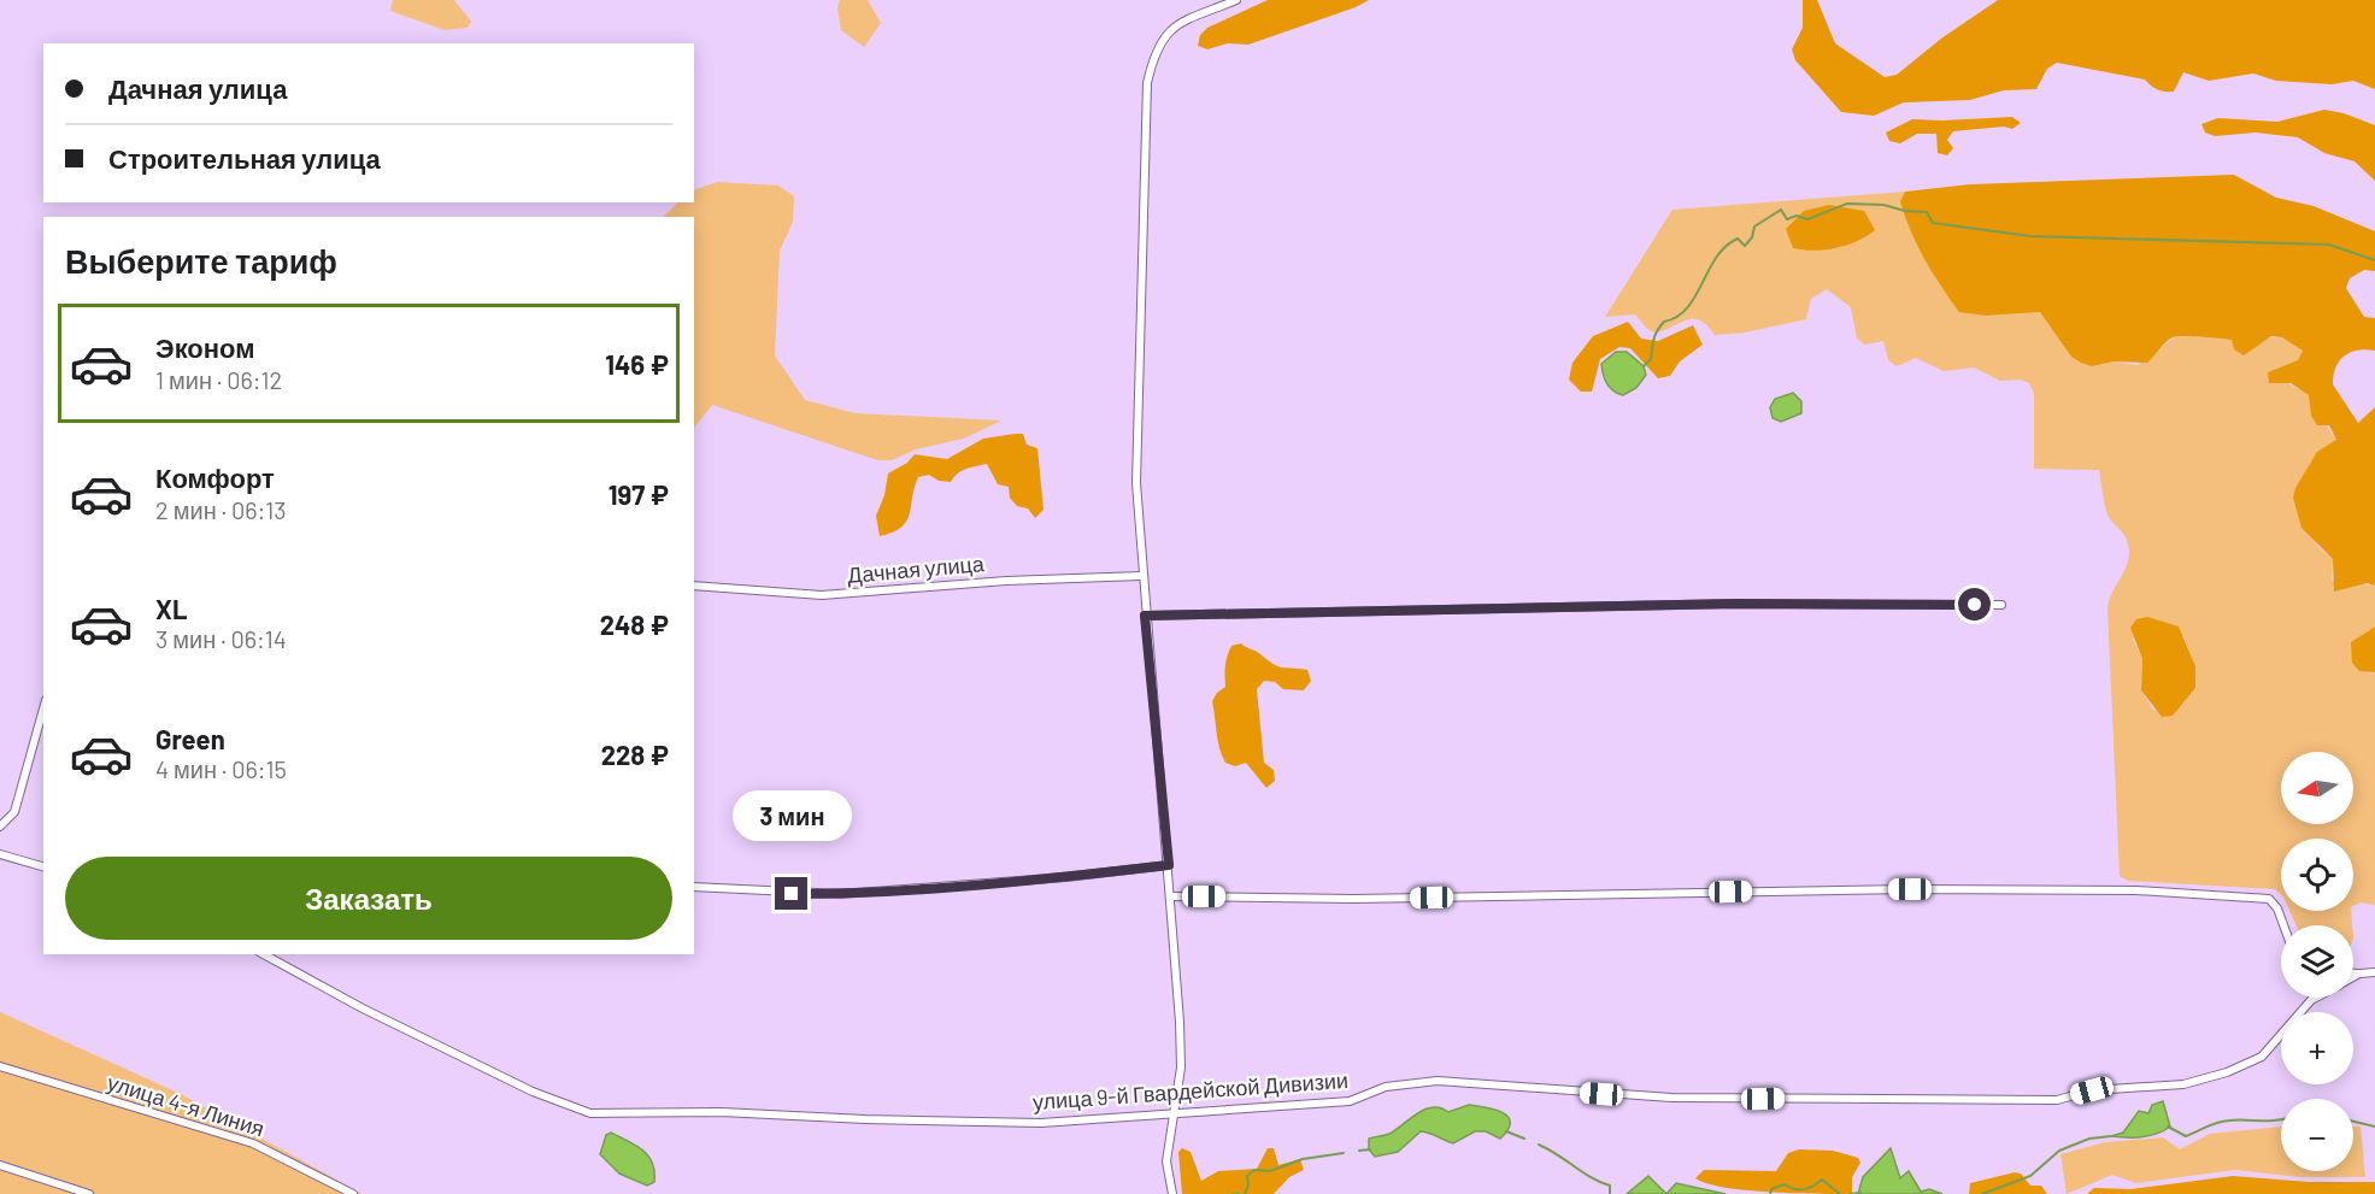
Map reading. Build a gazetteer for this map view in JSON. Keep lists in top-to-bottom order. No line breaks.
{"streets":{"street":["Дачная улица","улица 9-й Гвардейской Дивизии","улица 4-я Линия"]},"north":"left","page":{"banner":["Дачная улица","Строительная улица"],"heading":"Выберите тариф","list":[{"name":"Эконом","note":"1 мин · 06:12","value":"146 ₽"},{"name":"Комфорт","note":"2 мин · 06:13","value":"197 ₽"},{"name":"XL","note":"3 мин · 06:14","value":"248 ₽"},{"name":"Green","note":"4 мин · 06:15","value":"228 ₽"}],"map_buttons":["+","−"],"bubble":"3 мин","buttons":"Заказать"}}
